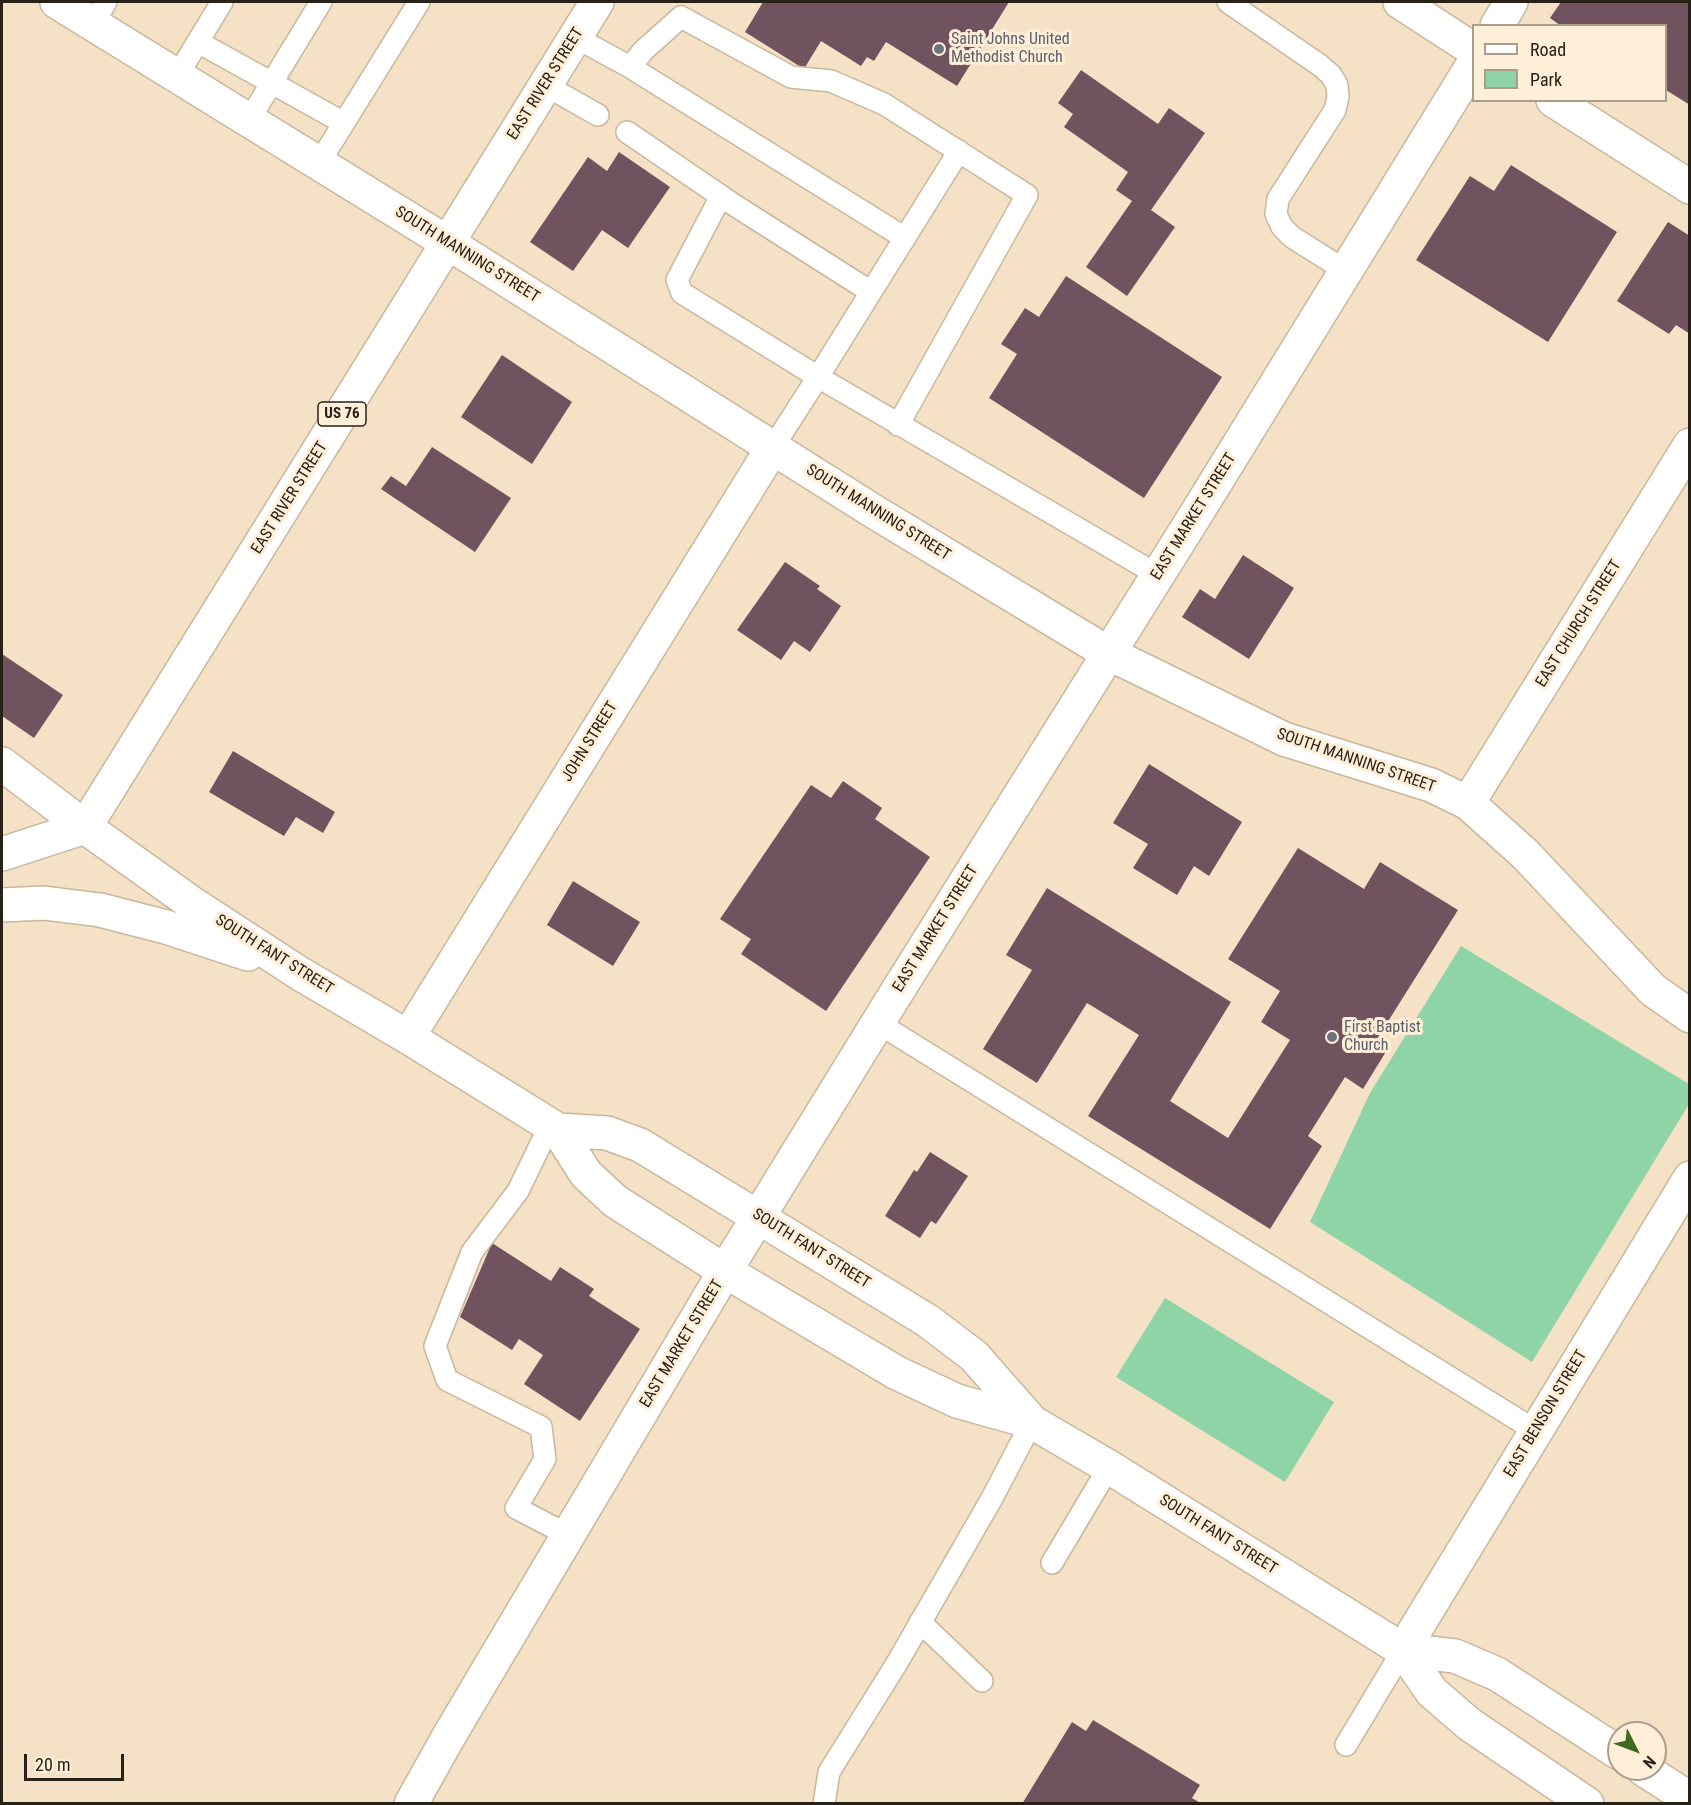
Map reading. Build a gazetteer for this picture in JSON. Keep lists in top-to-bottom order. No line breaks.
{"streets":{"street":["EAST RIVER STREET","SOUTH MANNING STREET","US 76","EAST MARKET STREET","EAST CHURCH STREET","JOHN STREET","SOUTH FANT STREET","EAST BENSON STREET"]},"crossings":[["EAST RIVER STREET","SOUTH MANNING STREET"],["EAST RIVER STREET","SOUTH FANT STREET"],["SOUTH MANNING STREET","EAST MARKET STREET"],["SOUTH MANNING STREET","EAST CHURCH STREET"],["SOUTH MANNING STREET","JOHN STREET"],["EAST MARKET STREET","SOUTH FANT STREET"],["JOHN STREET","SOUTH FANT STREET"],["SOUTH FANT STREET","EAST BENSON STREET"]],"places":["Saint Johns United Methodist Church","First Baptist Church"],"legend":["Road","Park"],"scale_bar":"20 m","north":"bottom right"}
